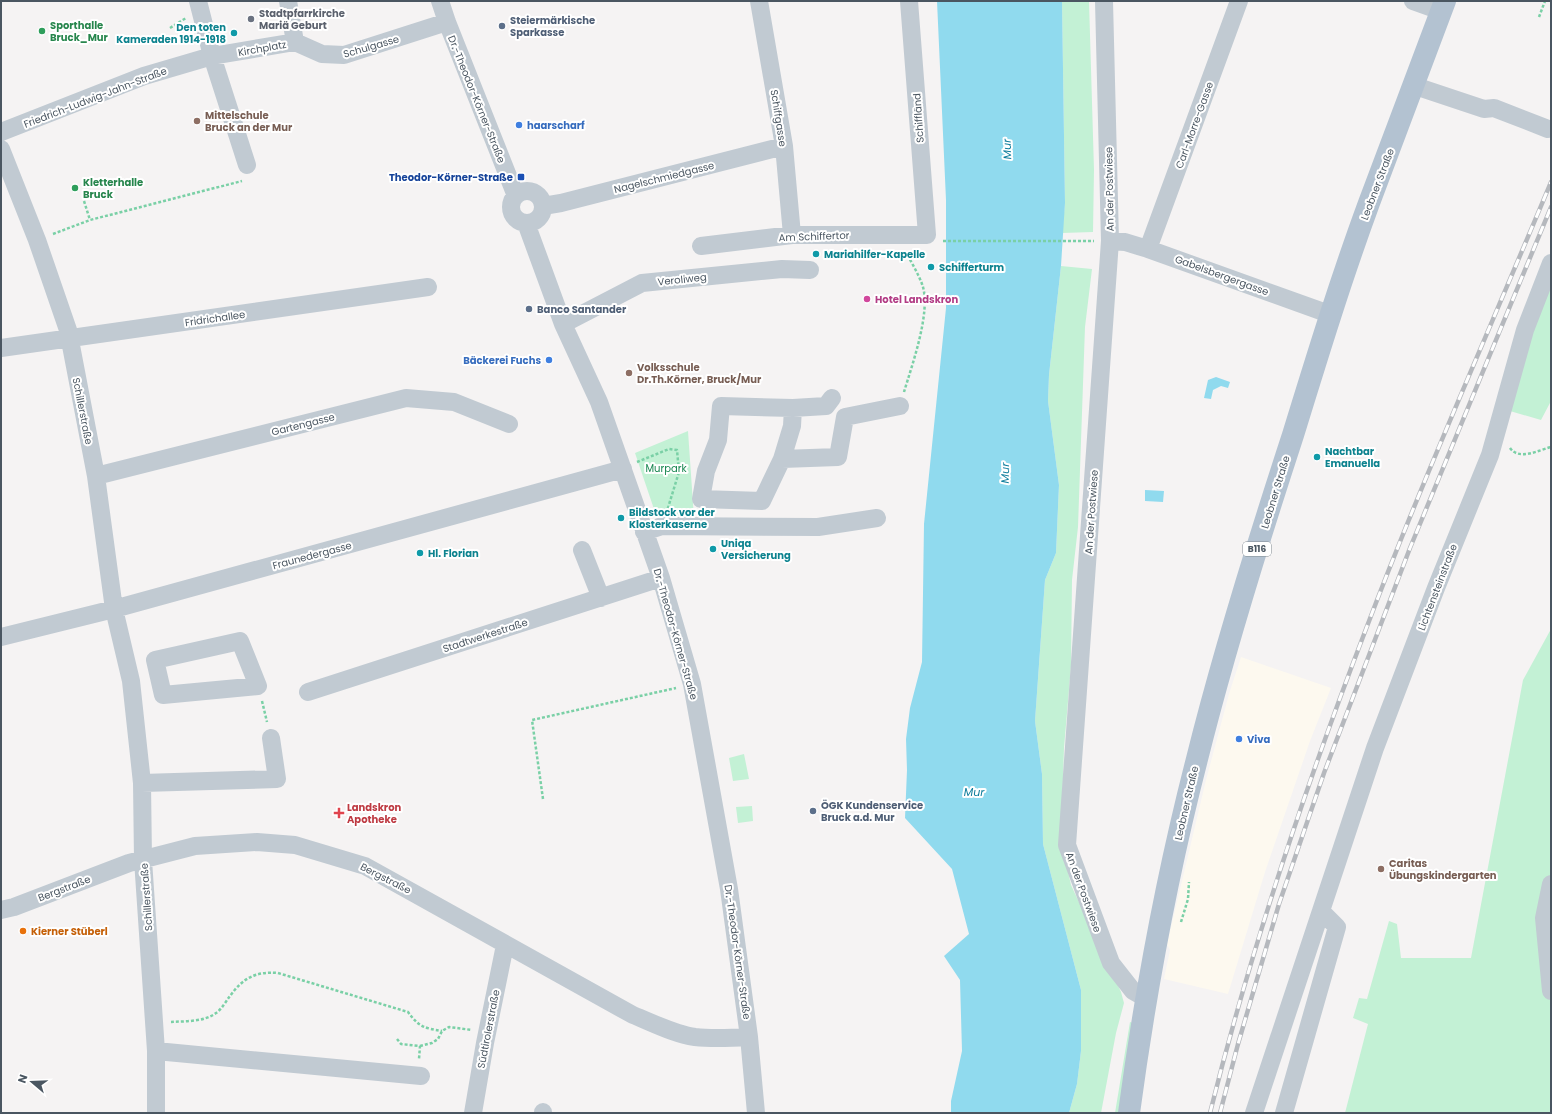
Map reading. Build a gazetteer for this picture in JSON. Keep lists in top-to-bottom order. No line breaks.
{"streets":{"main road":["Leobner Straße","B116"],"street":["Schulgasse","Kirchplatz","Friedrich-Ludwig-Jahn-Straße","Dr.-Theodor-Körner-Straße","Schiffgasse","Schiffländ","Carl-Morre-Gasse","Nagelschmiedgasse","An der Postwiese","Am Schiffertor","Gabelsbergergasse","Veroliweg","Fridrichallee","Schillerstraße","Gartengasse","Fraunedergasse","Lichtensteinstraße","Stadtwerkestraße","Bergstraße","Südtirolerstraße"]},"crossings":[["Schulgasse","Kirchplatz"],["Schulgasse","Dr.-Theodor-Körner-Straße"],["Kirchplatz","Friedrich-Ludwig-Jahn-Straße"],["Dr.-Theodor-Körner-Straße","Nagelschmiedgasse"],["Dr.-Theodor-Körner-Straße","Veroliweg"],["Dr.-Theodor-Körner-Straße","Fraunedergasse"],["Dr.-Theodor-Körner-Straße","Stadtwerkestraße"],["Dr.-Theodor-Körner-Straße","Bergstraße"],["Schiffgasse","Nagelschmiedgasse"],["Schiffgasse","Am Schiffertor"],["Schiffländ","Am Schiffertor"],["Carl-Morre-Gasse","Gabelsbergergasse"],["Leobner Straße","An der Postwiese"],["Leobner Straße","Gabelsbergergasse"],["An der Postwiese","Gabelsbergergasse"],["Fridrichallee","Schillerstraße"],["Schillerstraße","Gartengasse"],["Schillerstraße","Fraunedergasse"],["Schillerstraße","Bergstraße"],["Bergstraße","Südtirolerstraße"]],"water":["Mur"],"parks":["Murpark"],"places":{"other":["Stadtpfarrkirche Mariä Geburt","Steiermärkische Sparkasse","Sporthalle Bruck_Mur","Den toten Kameraden 1914-1918","Mittelschule Bruck an der Mur","haarscharf","Kletterhalle Bruck","Mariahilfer-Kapelle","Schifferturm","Hotel Landskron","Banco Santander","Bäckerei Fuchs","Volksschule Dr.Th.Körner, Bruck/Mur","Nachtbar Emanuella","Bildstock vor der Klosterkaserne","Uniqa Versicherung","Hl. Florian","Viva","ÖGK Kundenservice Bruck a.d. Mur","Caritas Übungskindergarten","Kierner Stüberl"],"transit":["Theodor-Körner-Straße"],"health":["Landskron Apotheke"]},"north":"left"}
